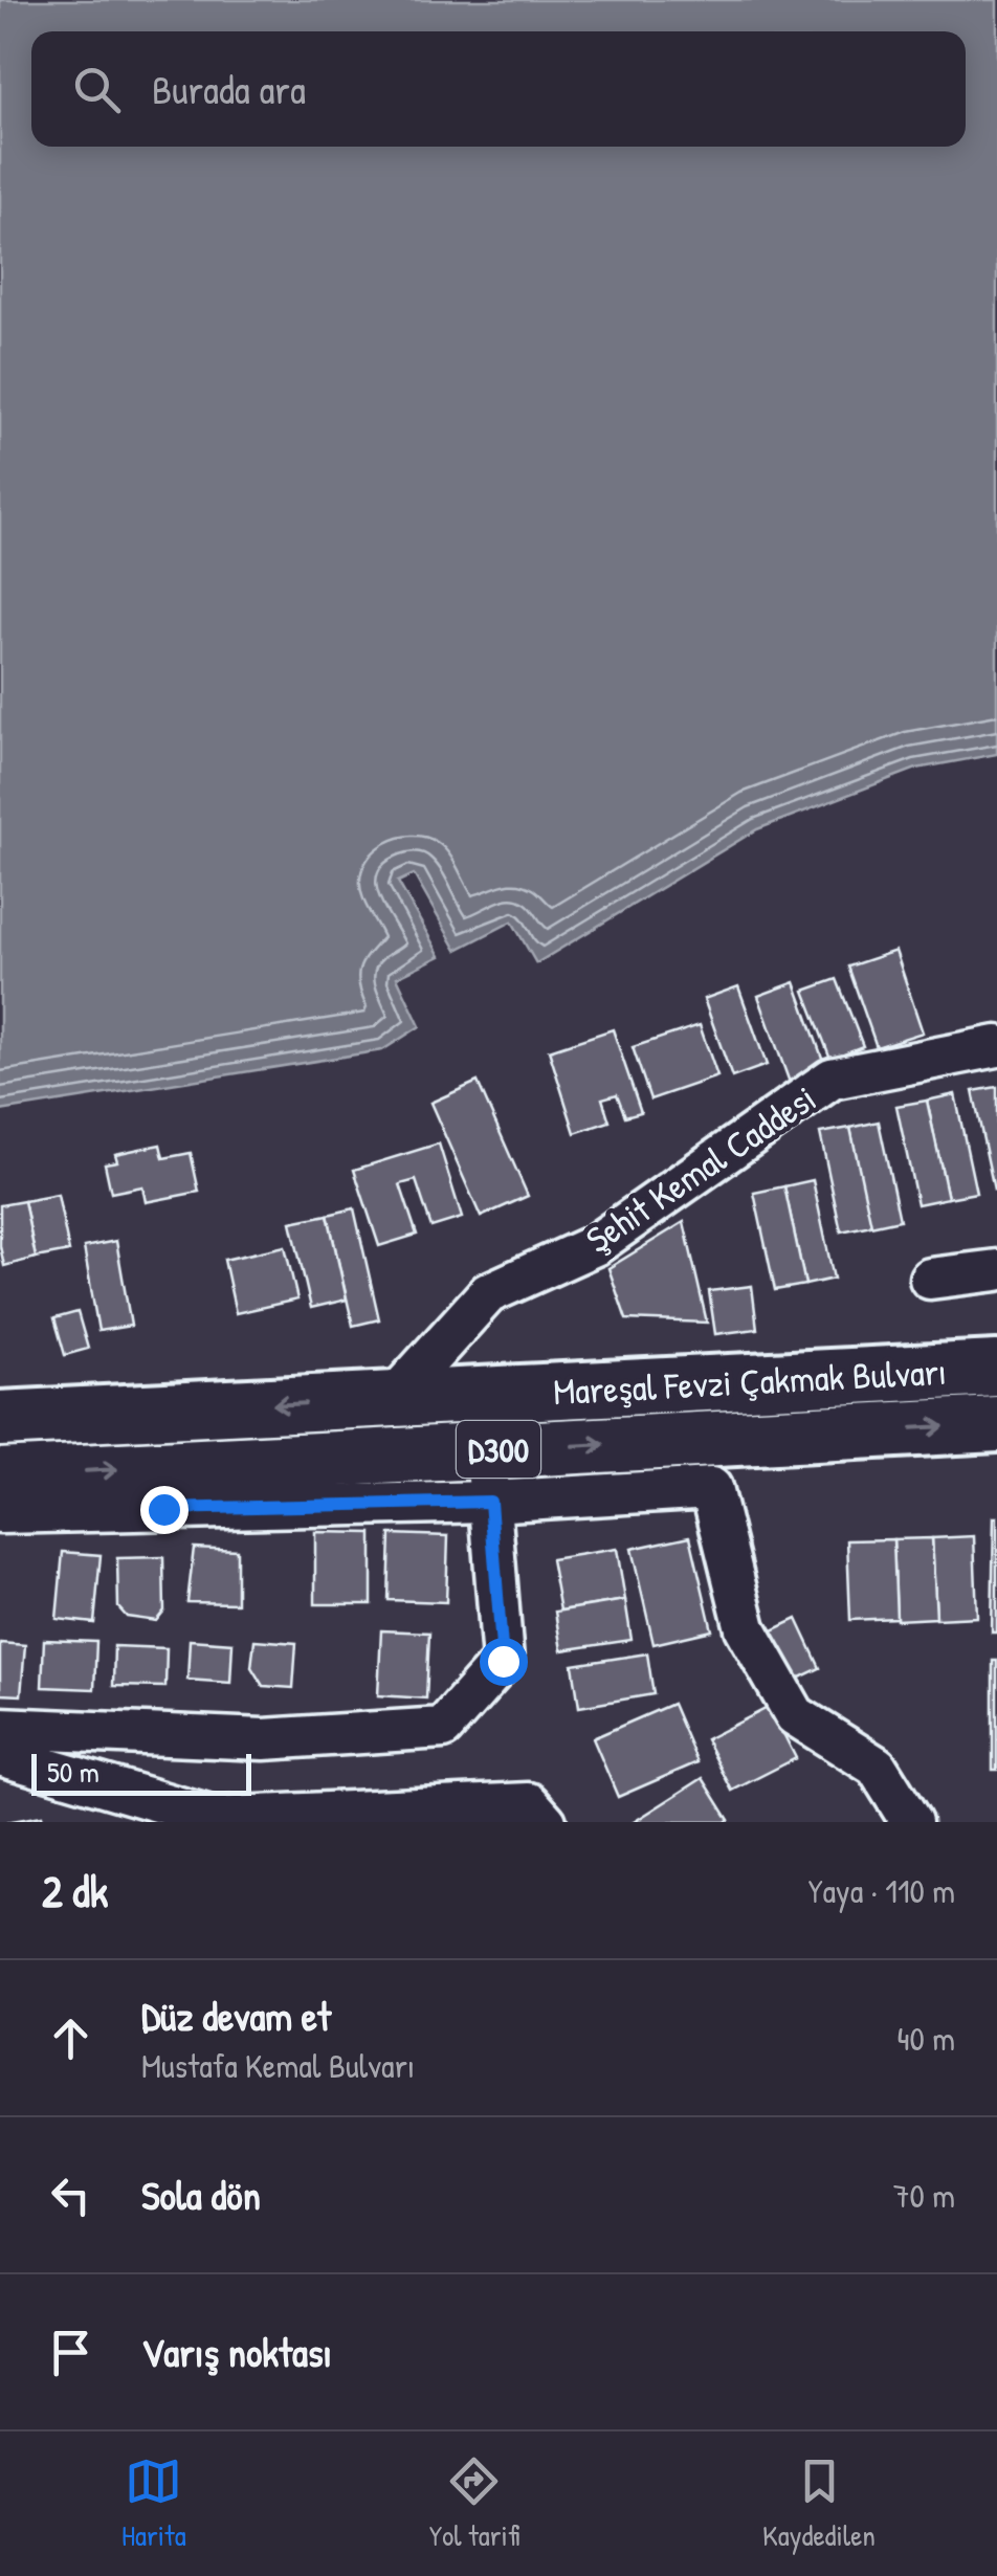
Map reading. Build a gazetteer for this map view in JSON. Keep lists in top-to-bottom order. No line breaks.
{"streets":{"highway":["Mareşal Fevzi Çakmak Bulvarı","D300"],"street":["Şehit Kemal Caddesi"]},"crossings":[["Şehit Kemal Caddesi","Mareşal Fevzi Çakmak Bulvarı"]],"scale_bar":"50 m","page":{"search":"Burada ara","scale":"50 m","heading":["2 dk","Yaya · 110 m"],"list":[["Düz devam et","Mustafa Kemal Bulvarı","40 m"],["Sola dön","70 m"],"Varış noktası"],"nav":["Harita","Yol tarifi","Kaydedilen"]}}
